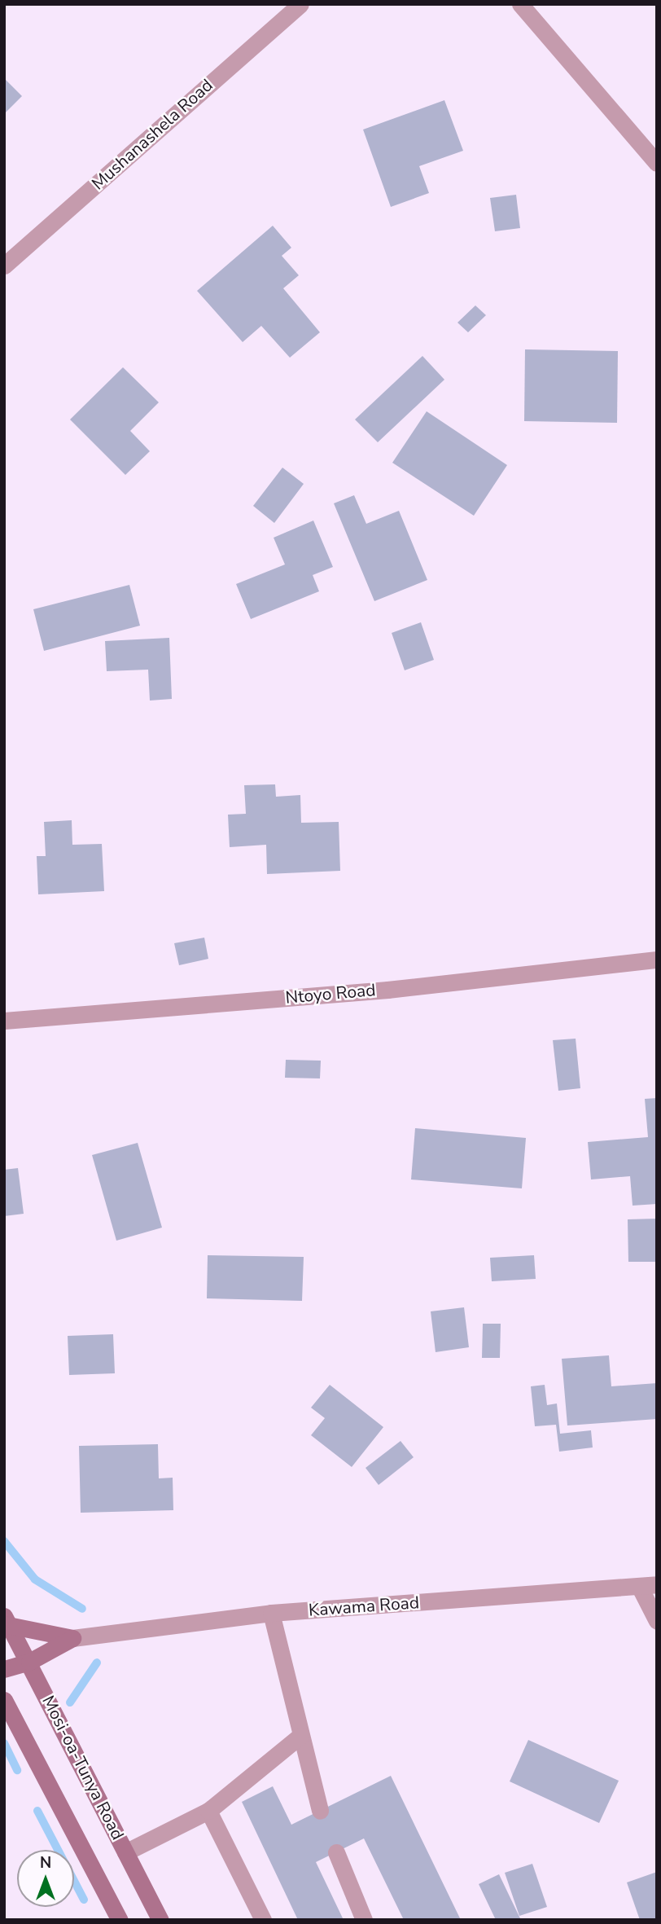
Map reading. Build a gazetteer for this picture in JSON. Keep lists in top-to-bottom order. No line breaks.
{"streets":{"main road":["Mosi-oa-Tunya Road"],"street":["Mushanashela Road","Ntoyo Road","Kawama Road"]},"north":"top"}
